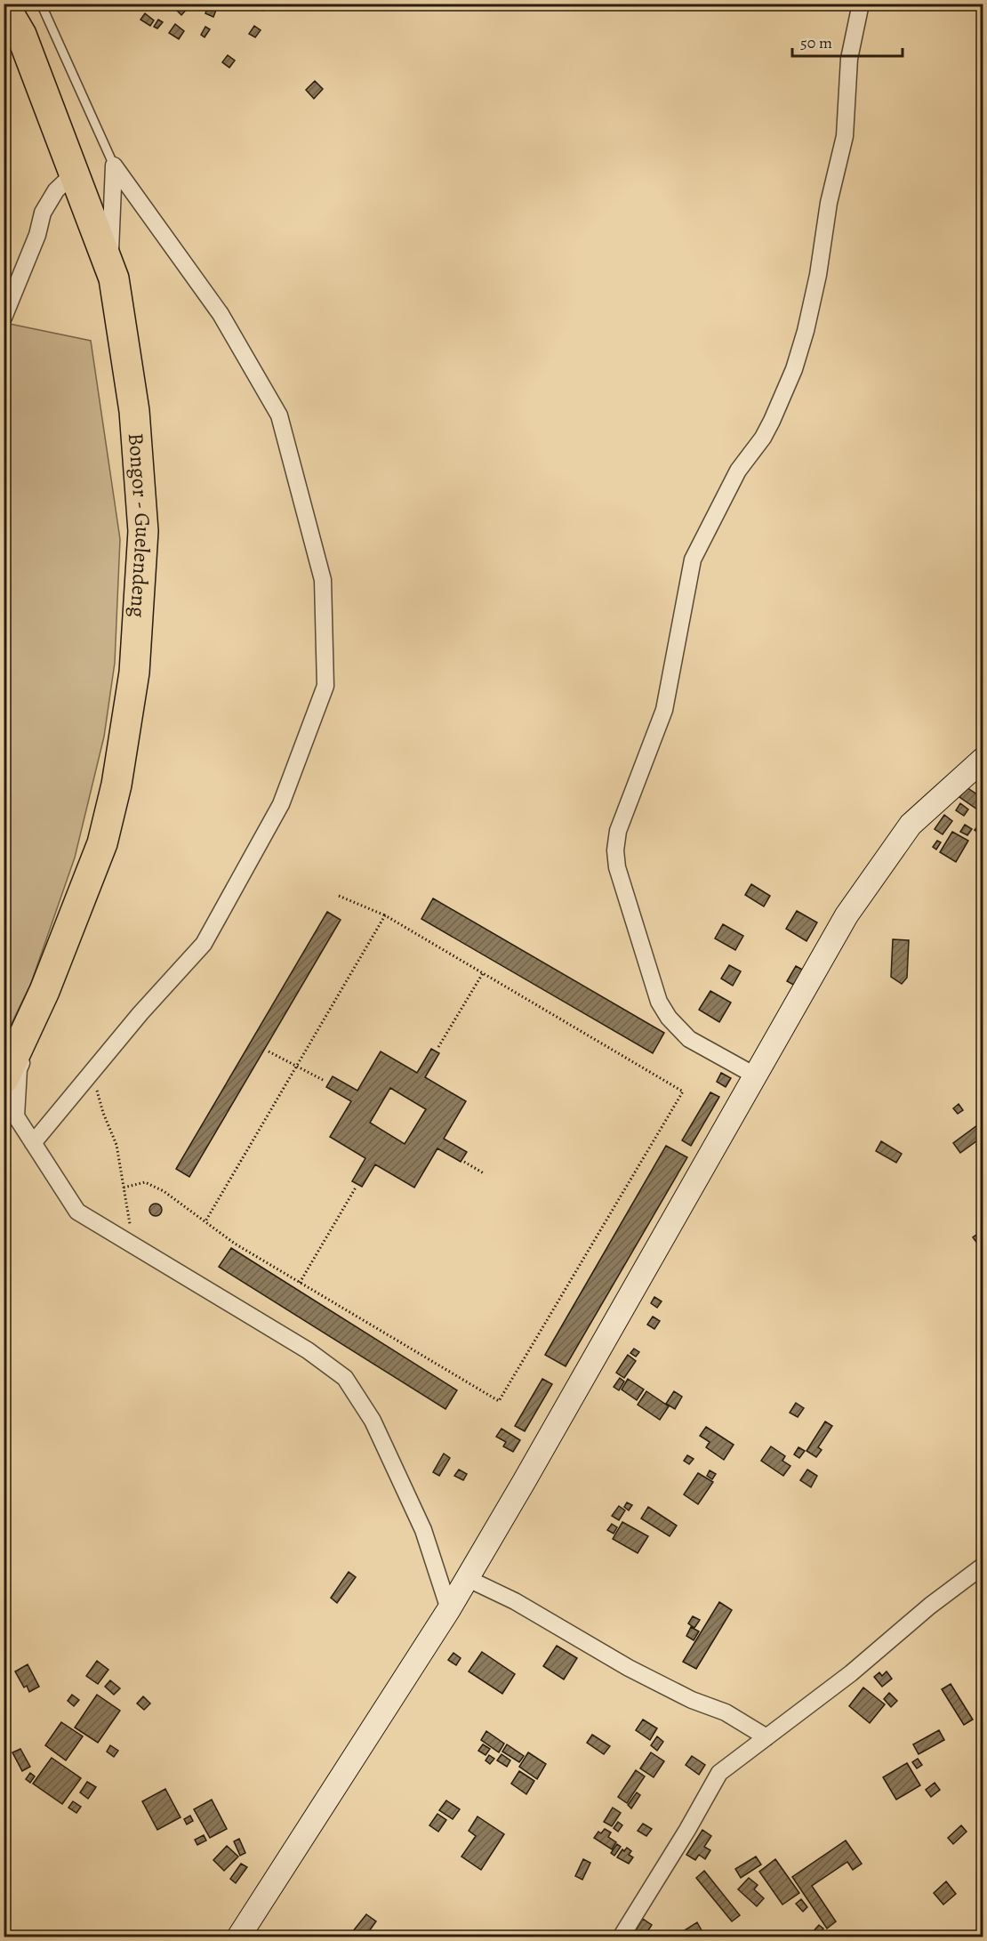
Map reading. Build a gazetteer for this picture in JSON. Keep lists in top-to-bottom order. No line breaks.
{"streets":{"highway":["Bongor - Guelendeng"]},"scale_bar":"50 m"}
